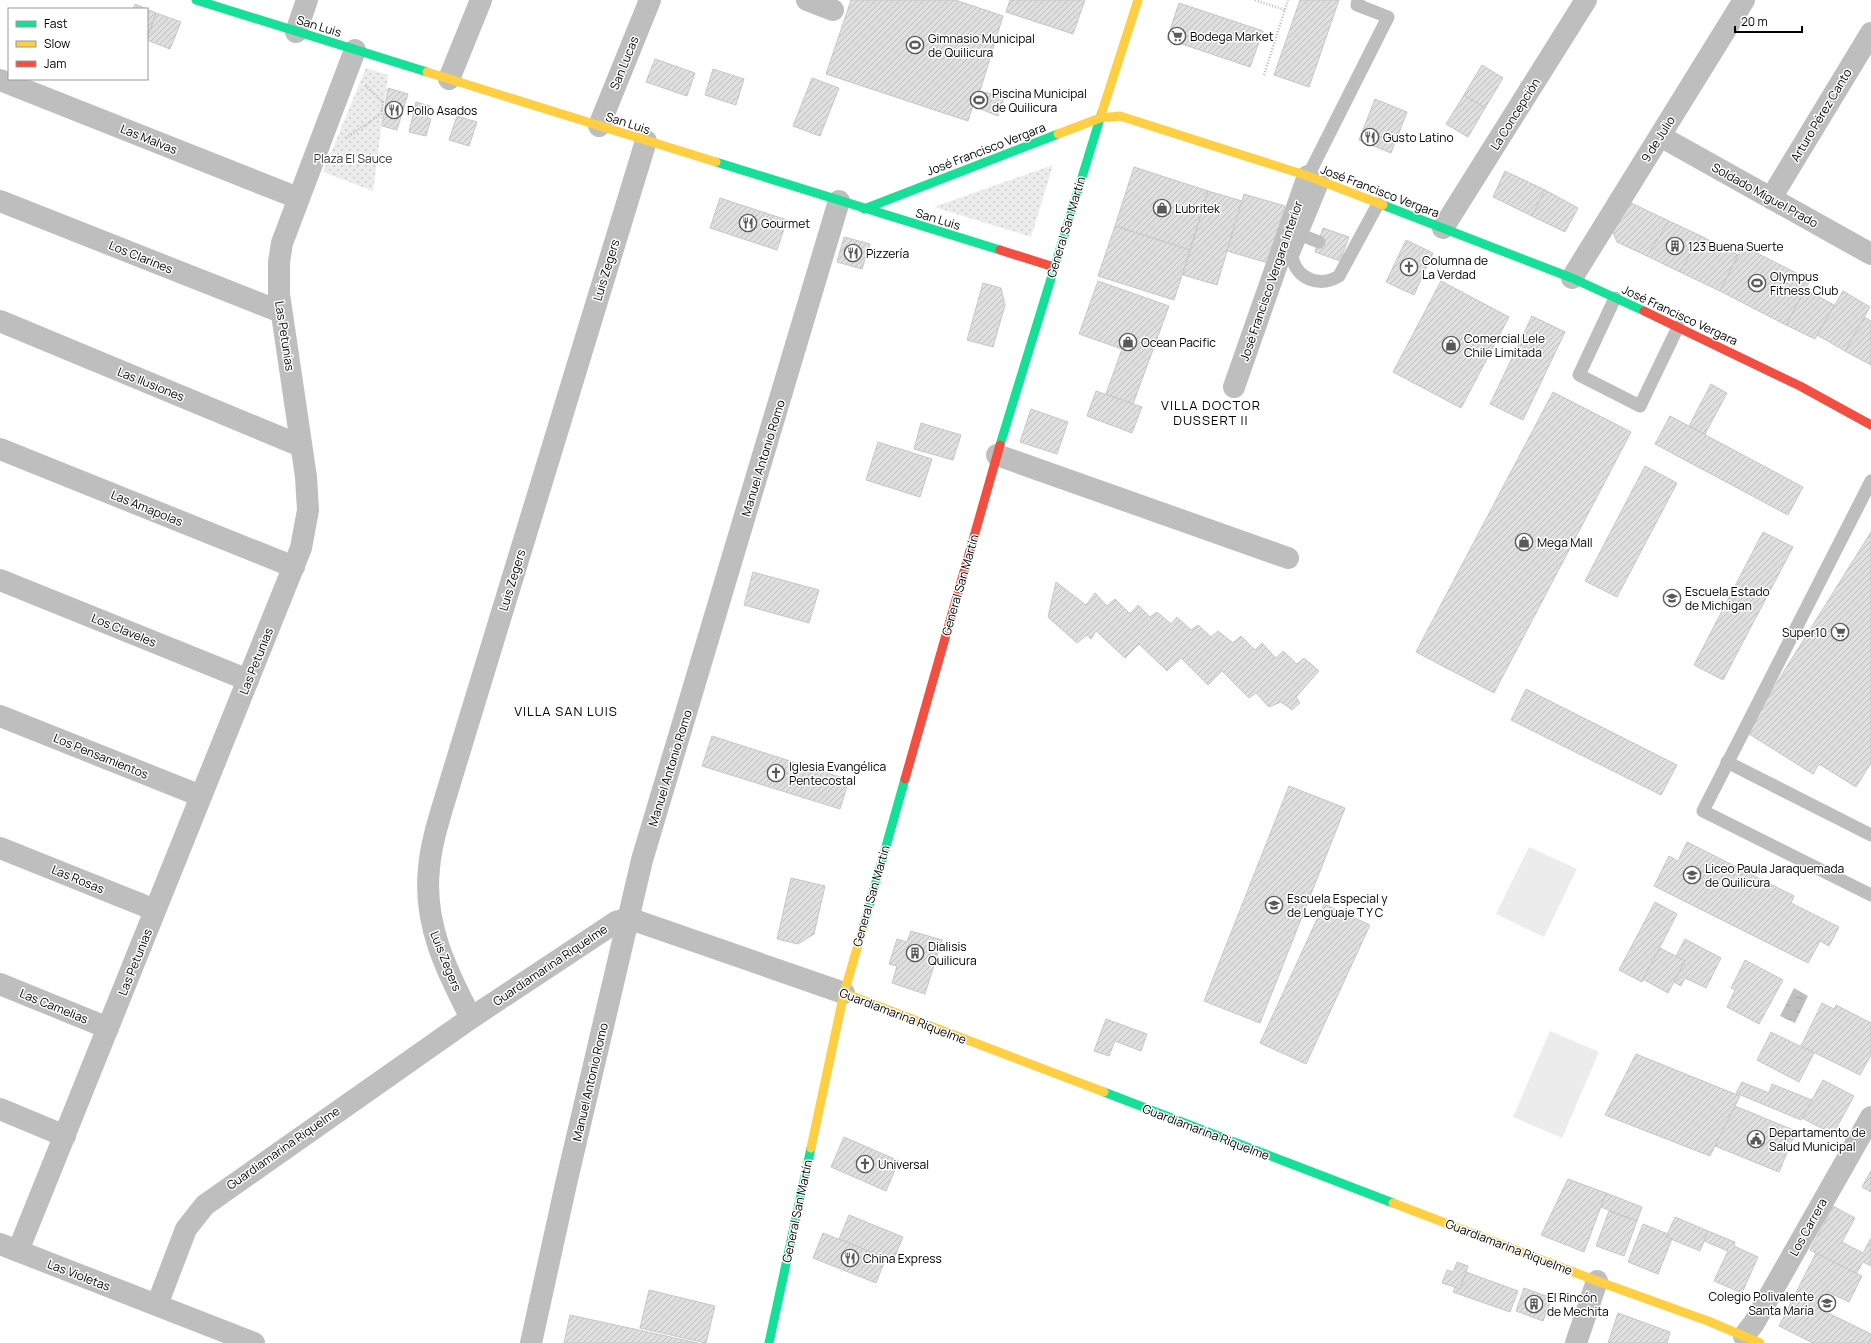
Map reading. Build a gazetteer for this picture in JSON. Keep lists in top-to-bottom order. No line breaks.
{"streets":{"main road":["San Luis","José Francisco Vergara","General San Martín","Guardiamarina Riquelme"],"street":["San Lucas","La Concepción","Arturo Pérez Canto","Las Malvas","9 de Julio","Soldado Miguel Prado","Los Clarines","Luis Zegers","José Francisco Vergara Interior","Las Petunias","Las Ilusiones","Manuel Antonio Romo","Las Amapolas","Los Claveles","Los Pensamientos","Las Rosas","Las Camelias","Los Carrera","Las Violetas"]},"crossings":[["San Luis","San Lucas"],["San Luis","José Francisco Vergara"],["San Luis","General San Martín"],["San Luis","Luis Zegers"],["San Luis","Las Petunias"],["San Luis","Manuel Antonio Romo"],["La Concepción","José Francisco Vergara"],["Arturo Pérez Canto","Soldado Miguel Prado"],["Las Malvas","Las Petunias"],["9 de Julio","José Francisco Vergara"],["9 de Julio","Soldado Miguel Prado"],["José Francisco Vergara","General San Martín"],["José Francisco Vergara","José Francisco Vergara Interior"],["General San Martín","Guardiamarina Riquelme"],["Los Clarines","Las Petunias"],["Luis Zegers","Guardiamarina Riquelme"],["Las Petunias","Las Ilusiones"],["Las Petunias","Las Amapolas"],["Las Petunias","Los Claveles"],["Las Petunias","Los Pensamientos"],["Las Petunias","Las Rosas"],["Las Petunias","Las Camelias"],["Las Petunias","Las Violetas"],["Manuel Antonio Romo","Guardiamarina Riquelme"],["Guardiamarina Riquelme","Los Carrera"],["Guardiamarina Riquelme","Las Violetas"]],"districts":["VILLA DOCTOR DUSSERT II","VILLA SAN LUIS"],"parks":["Plaza El Sauce"],"places":{"supermarket":["Bodega Market","Super10"],"sports":["Gimnasio Municipal de Quilicura","Piscina Municipal de Quilicura","Olympus Fitness Club"],"restaurant":["Pollo Asados","Gusto Latino","Gourmet","Pizzería","China Express"],"shop":["Lubritek","Ocean Pacific","Comercial Lele Chile Limitada","Mega Mall"],"building":["123 Buena Suerte","Dialisis Quilicura","El Rincón de Mechita"],"church":["Columna de La Verdad","Iglesia Evangélica Pentecostal","Universal"],"school or university":["Escuela Estado de Michigan","Liceo Paula Jaraquemada de Quilicura","Escuela Especial y de Lenguaje T Y C","Colegio Polivalente Santa María"],"public building":["Departamento de Salud Municipal"]},"legend":["Fast","Slow","Jam"],"scale_bar":"20 m"}
